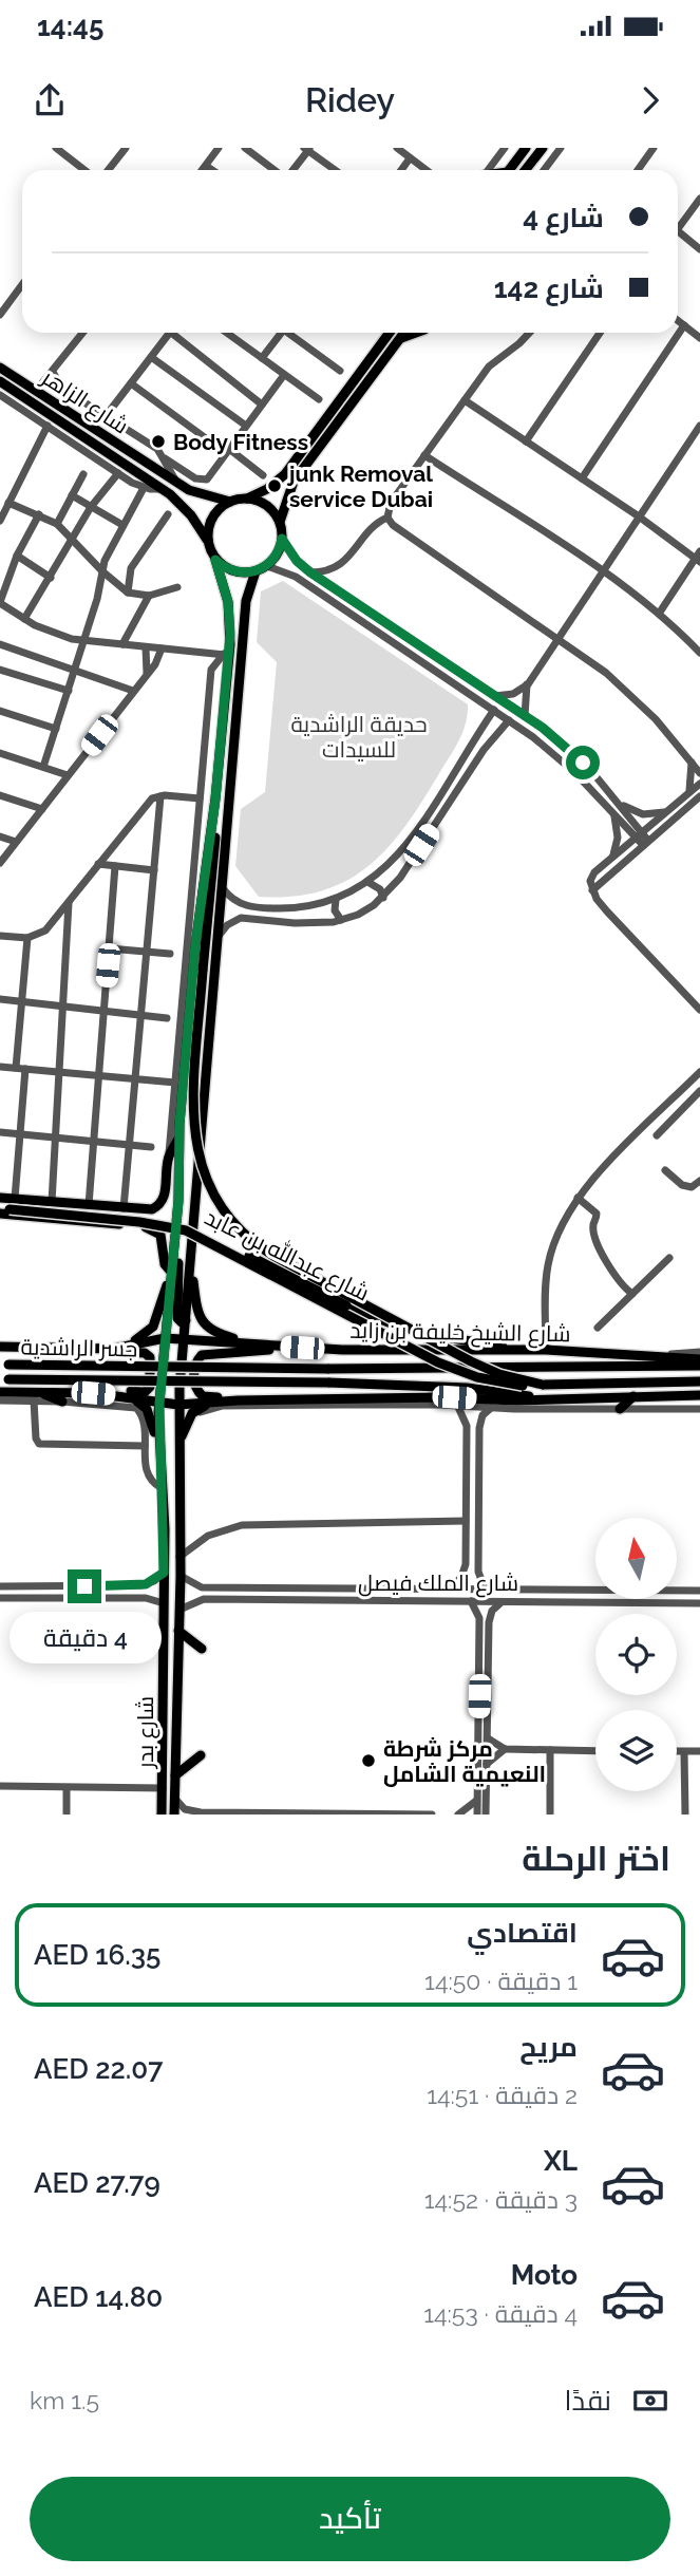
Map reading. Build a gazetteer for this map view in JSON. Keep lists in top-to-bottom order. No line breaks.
{"streets":{"main road":["شارع الزاهر","شارع عبدالله بن عابد","شارع الشيخ خليفة بن زايد","جسر الراشدية","شارع بدر"],"street":["شارع الملك فيصل"]},"crossings":[["شارع الزاهر","شارع بدر"],["شارع عبدالله بن عابد","شارع الشيخ خليفة بن زايد"],["شارع عبدالله بن عابد","شارع بدر"],["شارع الشيخ خليفة بن زايد","جسر الراشدية"],["شارع الشيخ خليفة بن زايد","شارع بدر"],["شارع الملك فيصل","شارع بدر"]],"parks":["حديقة الراشدية للسيدات"],"places":["Body Fitness","junk Removal service Dubai","مركز شرطة النعيمية الشامل"],"north":"top","page":{"status":"14:45","header":"Ridey","banner":["شارع 4","شارع 142"],"bubble":"4 دقيقة","heading":"اختر الرحلة","list":[{"name":"اقتصادي","note":"1 دقيقة · 14:50","value":"AED 16.35"},{"name":"مريح","note":"2 دقيقة · 14:51","value":"AED 22.07"},{"name":"XL","note":"3 دقيقة · 14:52","value":"AED 27.79"},{"name":"Moto","note":"4 دقيقة · 14:53","value":"AED 14.80"}],"pay":["نقدًا","1.5 km"],"buttons":"تأكيد"}}
